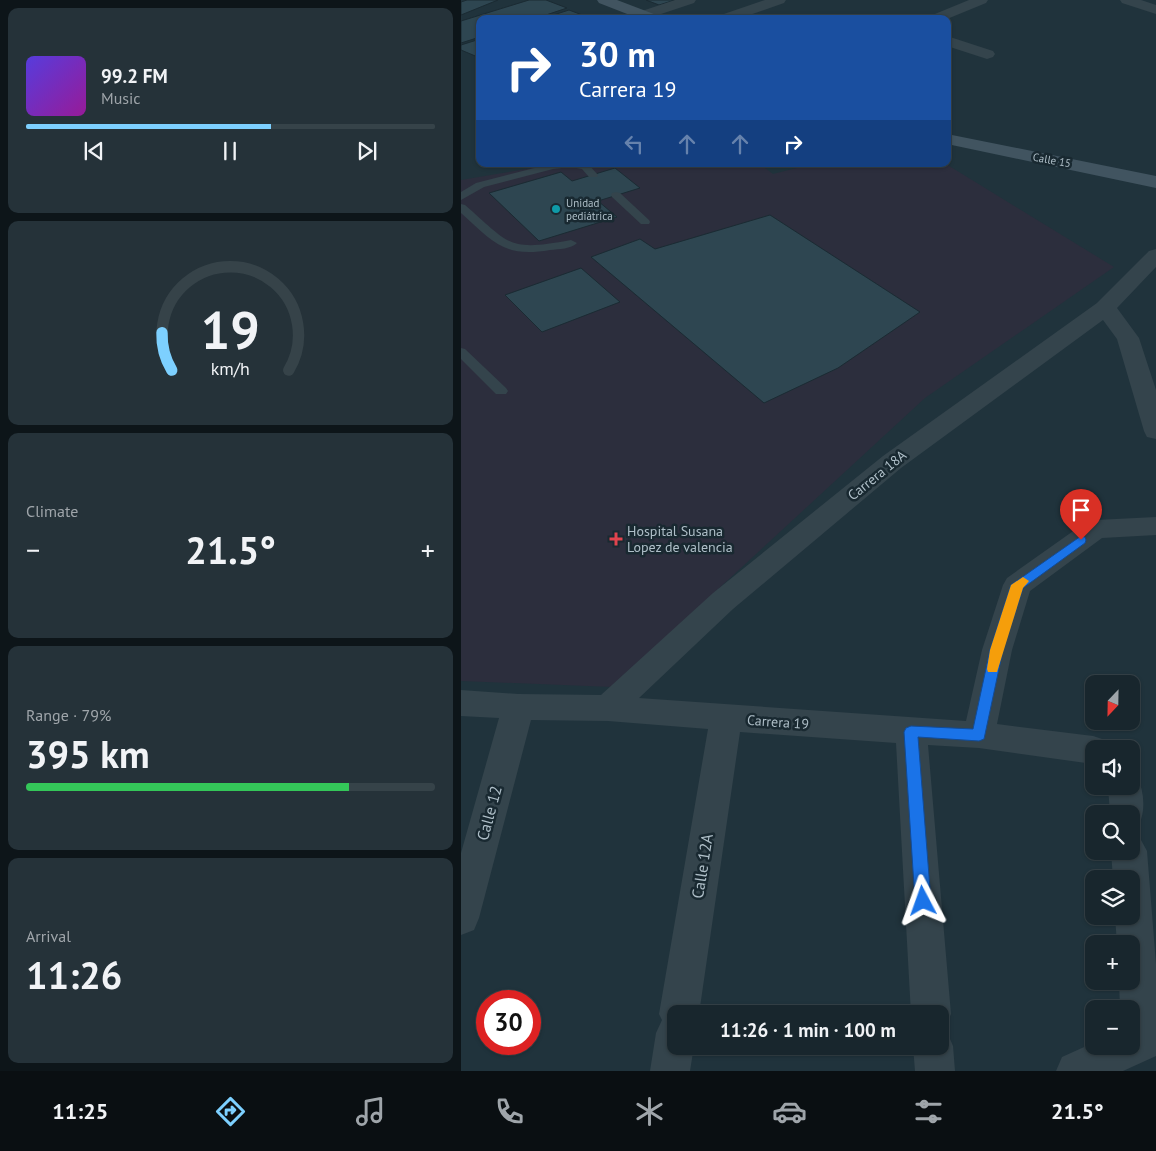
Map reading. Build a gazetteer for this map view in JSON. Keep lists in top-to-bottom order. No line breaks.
{"streets":{"street":["Calle 15","Carrera 18A","Carrera 19","Calle 12","Calle 12A"]},"crossings":[["Carrera 18A","Carrera 19"],["Carrera 19","Calle 12"],["Carrera 19","Calle 12A"]],"places":{"other":["Unidad pediátrica"],"health":["Hospital Susana Lopez de valencia"]},"north":"bottom","page":{"turn":["30 m","Carrera 19"],"song":["99.2 FM","Music"],"tile":["Climate",["Range · 79%","395 km"],["Arrival","11:26"]],"heat":["−","21.5°","+"],"map_buttons":["+","−"],"limit":"30","trip":"11:26 · 1 min · 100 m","tabs":["11:25","21.5°"],"gauge":["19","km/h"]}}
